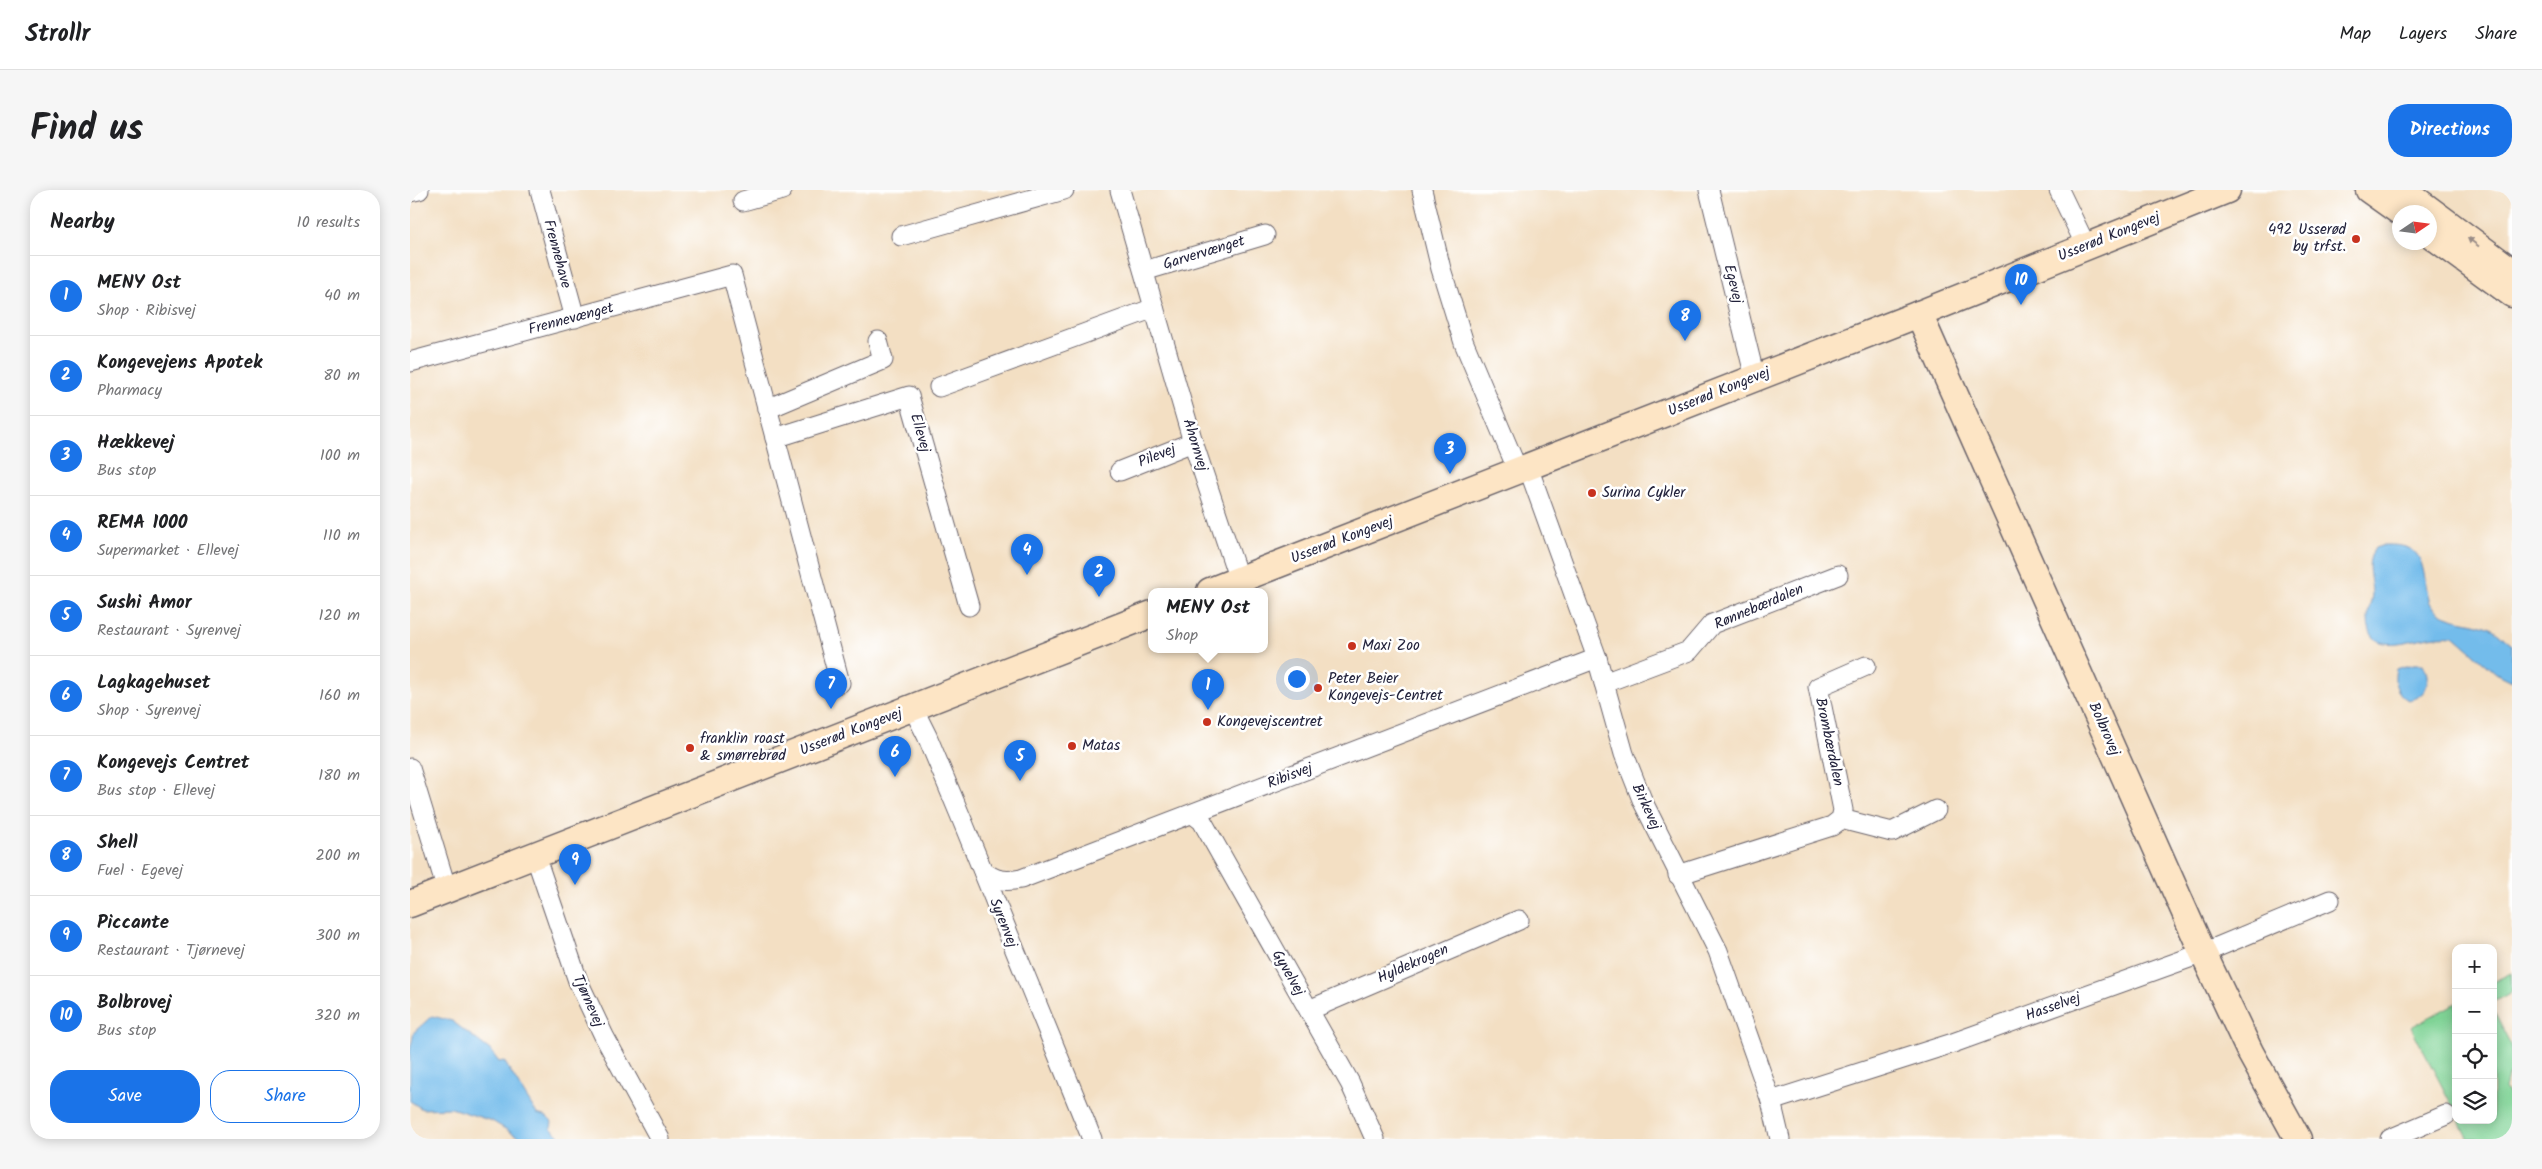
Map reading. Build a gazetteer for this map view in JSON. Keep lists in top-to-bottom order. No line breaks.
{"streets":{"main road":["Usserød Kongevej","Bolbrovej"],"street":["Garvervænget","Frennehave","Egevej","Frennevænget","Ellevej","Ahornvej","Pilevej","Rønnebærdalen","Brombærdalen","Ribisvej","Birkevej","Syrenvej","Hyldekrogen","Gyvelvej","Tjørnevej","Hasselvej"]},"crossings":[["Usserød Kongevej","Egevej"],["Usserød Kongevej","Ahornvej"],["Usserød Kongevej","Bolbrovej"],["Usserød Kongevej","Birkevej"],["Usserød Kongevej","Syrenvej"],["Usserød Kongevej","Tjørnevej"],["Garvervænget","Ahornvej"],["Frennehave","Frennevænget"],["Ahornvej","Pilevej"],["Rønnebærdalen","Birkevej"],["Bolbrovej","Hasselvej"],["Ribisvej","Birkevej"],["Ribisvej","Syrenvej"],["Ribisvej","Gyvelvej"],["Birkevej","Hasselvej"],["Hyldekrogen","Gyvelvej"]],"places":["492 Usserød by trfst.","Surina Cykler","Maxi Zoo","Peter Beier Kongevejs-Centret","Kongevejscentret","Matas","franklin roast & smørrebrød"],"north":"right","page":{"header":"Strollr","nav":["Map","Layers","Share"],"title":"Find us","buttons":["Directions",["Save","Share"]],"heading":["Nearby","10 results"],"list":[{"mark":"1","name":"MENY Ost","note":"Shop · Ribisvej","value":"40 m"},{"mark":"2","name":"Kongevejens Apotek","note":"Pharmacy","value":"80 m"},{"mark":"3","name":"Hækkevej","note":"Bus stop","value":"100 m"},{"mark":"4","name":"REMA 1000","note":"Supermarket · Ellevej","value":"110 m"},{"mark":"5","name":"Sushi Amor","note":"Restaurant · Syrenvej","value":"120 m"},{"mark":"6","name":"Lagkagehuset","note":"Shop · Syrenvej","value":"160 m"},{"mark":"7","name":"Kongevejs Centret","note":"Bus stop · Ellevej","value":"180 m"},{"mark":"8","name":"Shell","note":"Fuel · Egevej","value":"200 m"},{"mark":"9","name":"Piccante","note":"Restaurant · Tjørnevej","value":"300 m"},{"mark":"10","name":"Bolbrovej","note":"Bus stop","value":"320 m"}],"pins":["10","8","3","4","2","7","1","6","5","9"],"popup":["MENY Ost","Shop"],"map_buttons":["+","−"]}}
